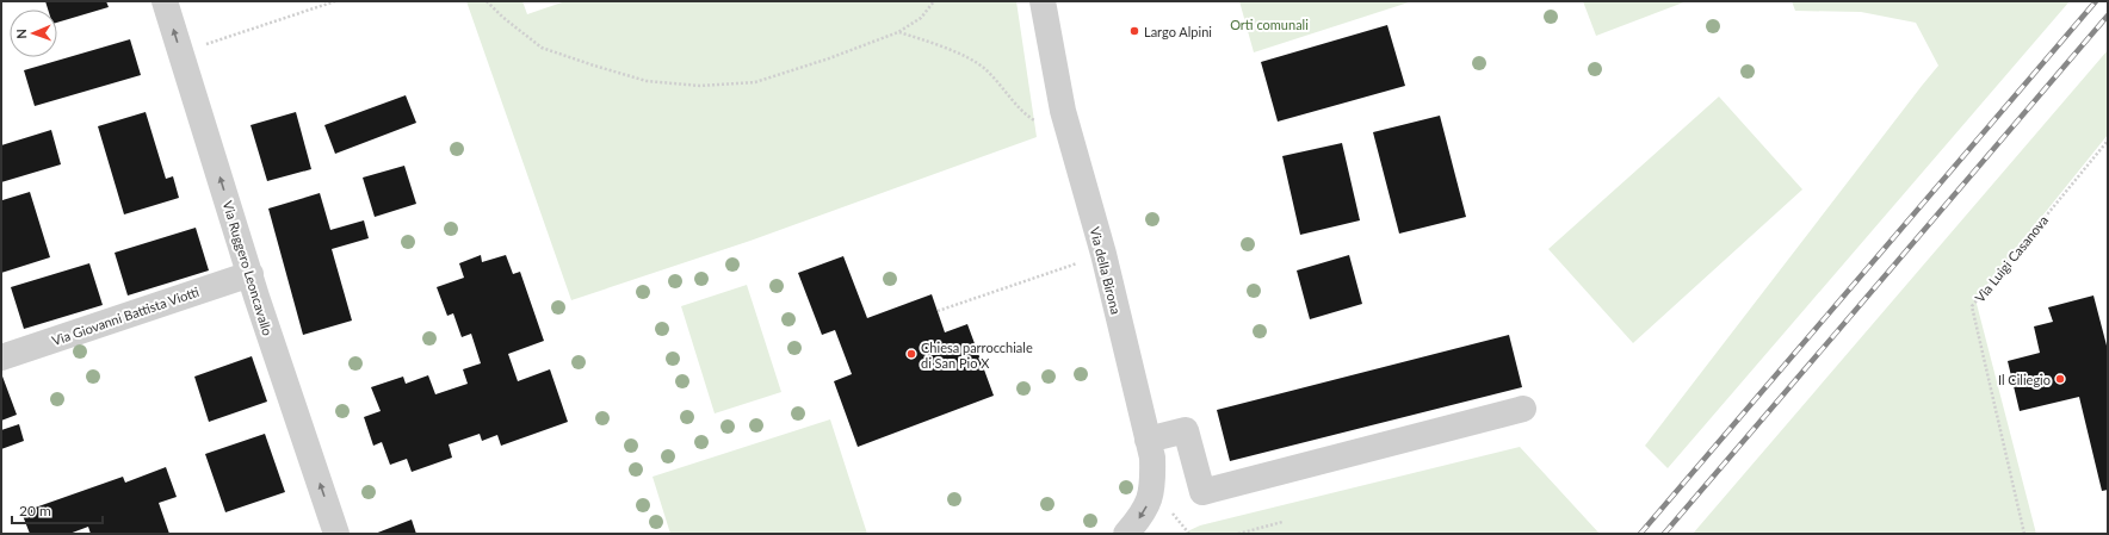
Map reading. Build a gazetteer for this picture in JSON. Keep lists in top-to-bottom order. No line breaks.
{"streets":{"street":["Via Ruggero Leoncavallo","Via della Birona","Via Giovanni Battista Viotti"],"path":["Via Luigi Casanova"]},"crossings":[["Via Ruggero Leoncavallo","Via Giovanni Battista Viotti"]],"one_way":["Via Ruggero Leoncavallo"],"parks":["Orti comunali"],"places":["Largo Alpini","Chiesa parrocchiale di San Pio X","Il Ciliegio"],"scale_bar":"20 m","north":"left"}
